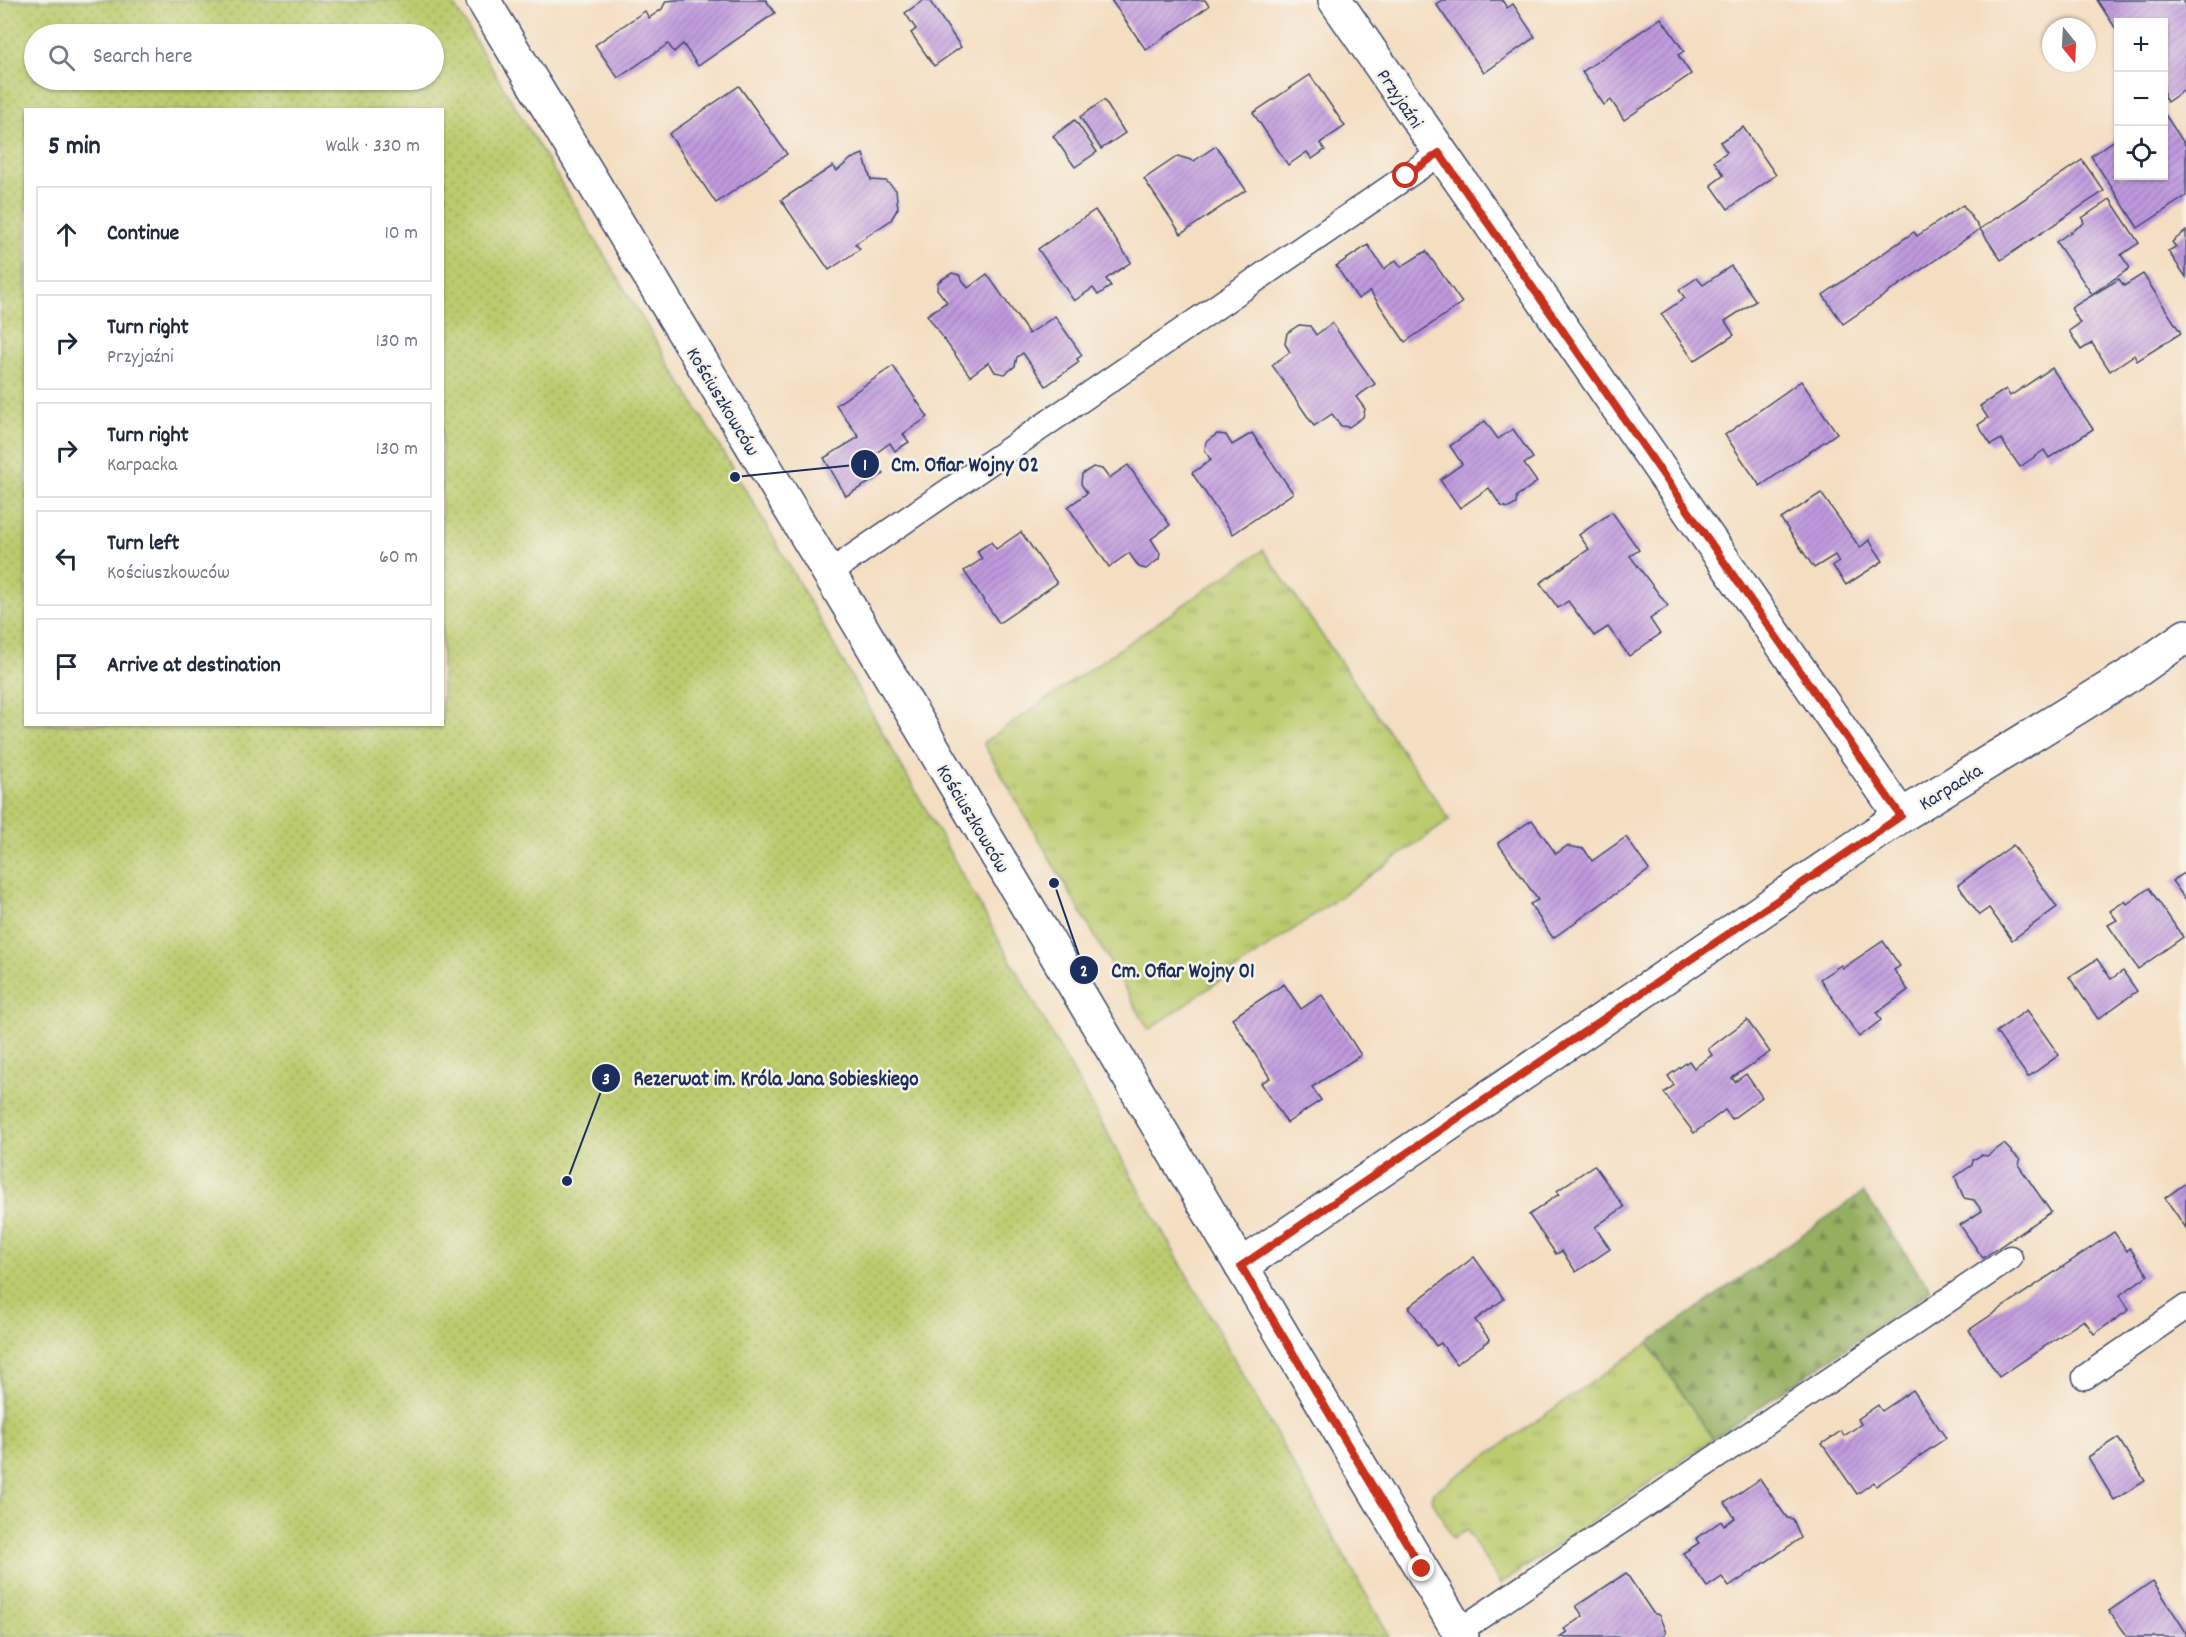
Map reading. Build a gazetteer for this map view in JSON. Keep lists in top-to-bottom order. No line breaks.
{"streets":{"street":["Przyjaźni","Kościuszkowców","Karpacka"]},"crossings":[["Przyjaźni","Karpacka"],["Kościuszkowców","Karpacka"]],"places":["Cm. Ofiar Wojny 02","Cm. Ofiar Wojny 01","Rezerwat im. Króla Jana Sobieskiego"],"north":"bottom","page":{"map_buttons":["+","−"],"search":"Search here","heading":["5 min","Walk · 330 m"],"list":[["Continue","10 m"],["Turn right","Przyjaźni","130 m"],["Turn right","Karpacka","130 m"],["Turn left","Kościuszkowców","60 m"],"Arrive at destination"]}}
